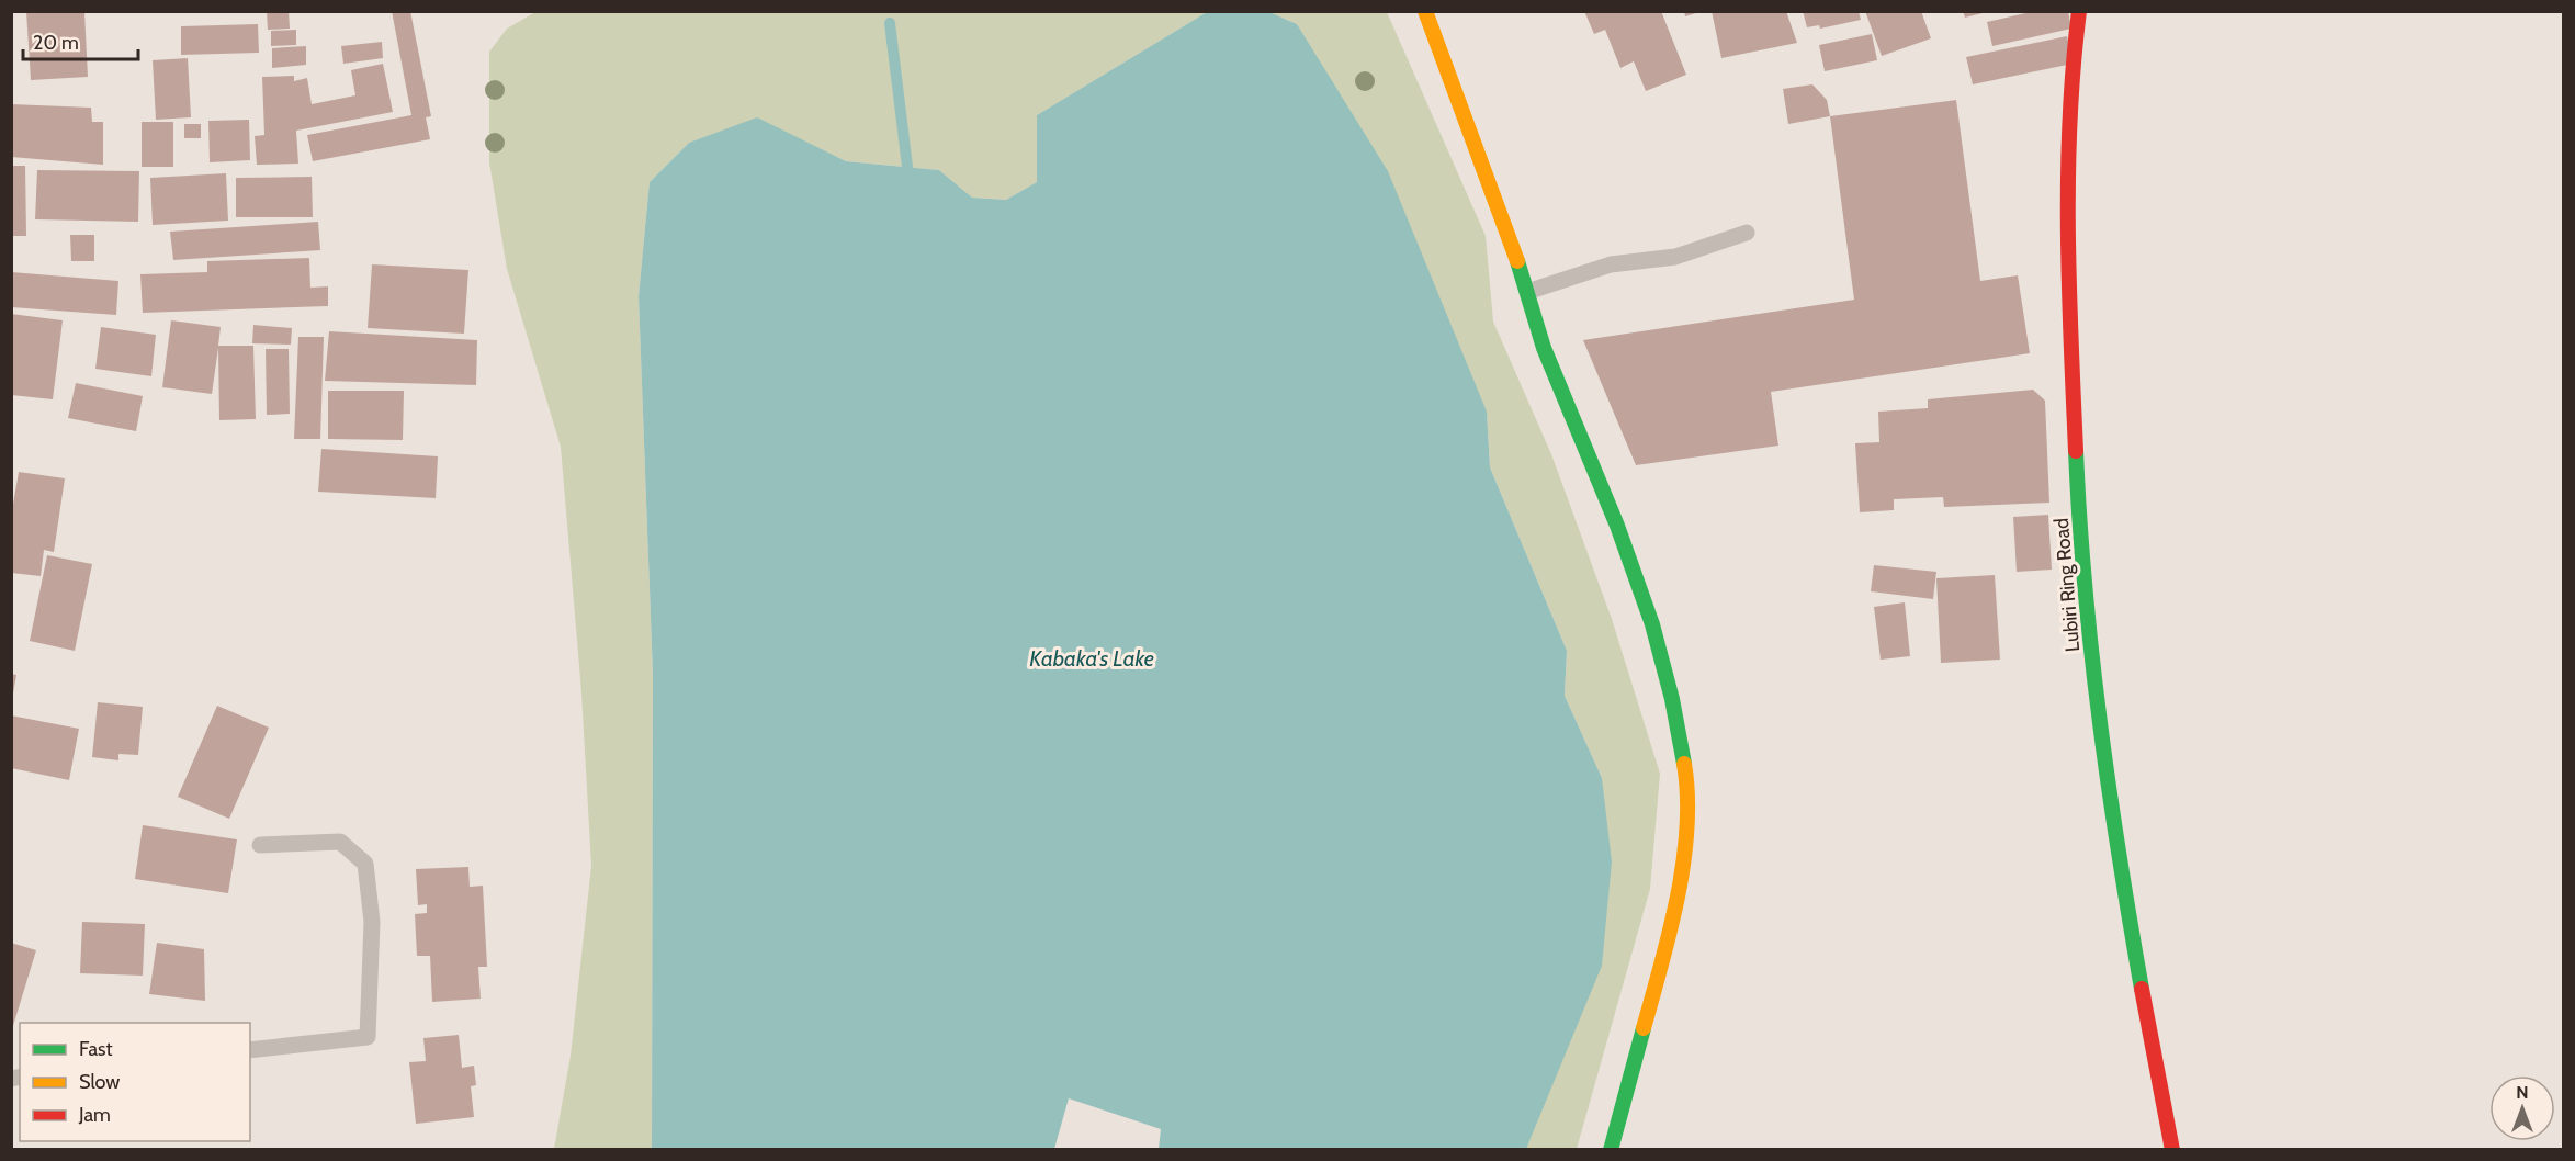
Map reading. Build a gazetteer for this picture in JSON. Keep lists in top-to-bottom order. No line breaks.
{"streets":{"street":["Lubiri Ring Road"]},"water":["Kabaka's Lake"],"legend":["Fast","Slow","Jam"],"scale_bar":"20 m","north":"top"}
